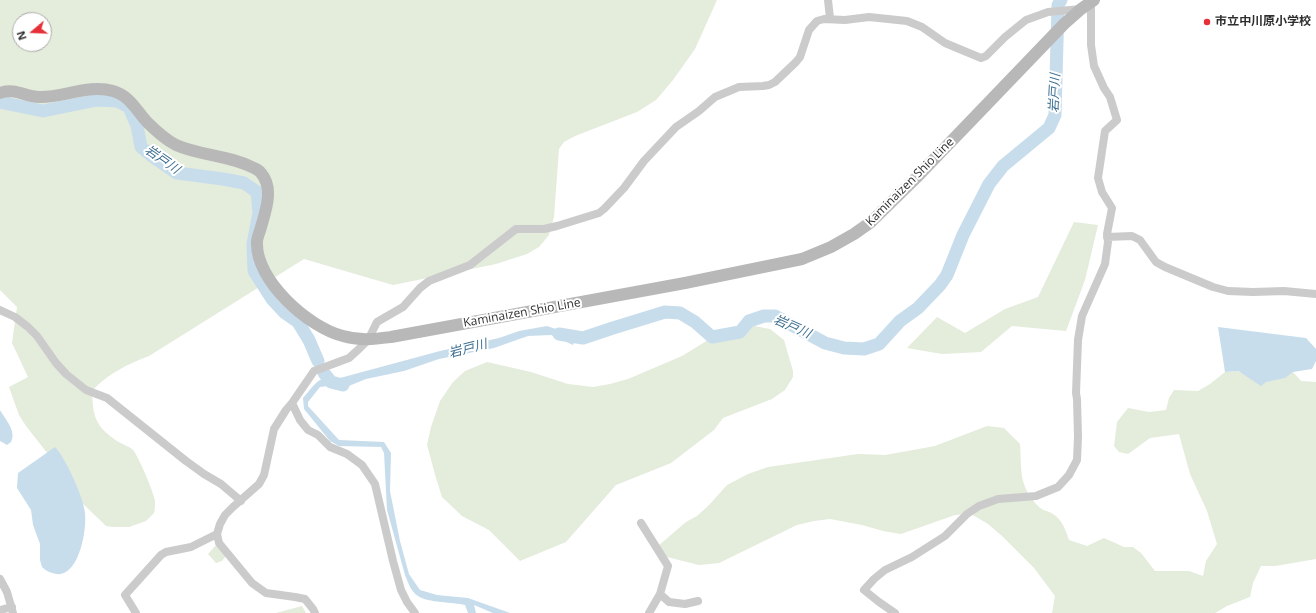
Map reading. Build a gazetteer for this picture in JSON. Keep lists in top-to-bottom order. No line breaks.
{"streets":{"main road":["Kaminaizen Shio Line"]},"water":["岩戸川"],"places":["市立中川原小学校"],"north":"left"}
